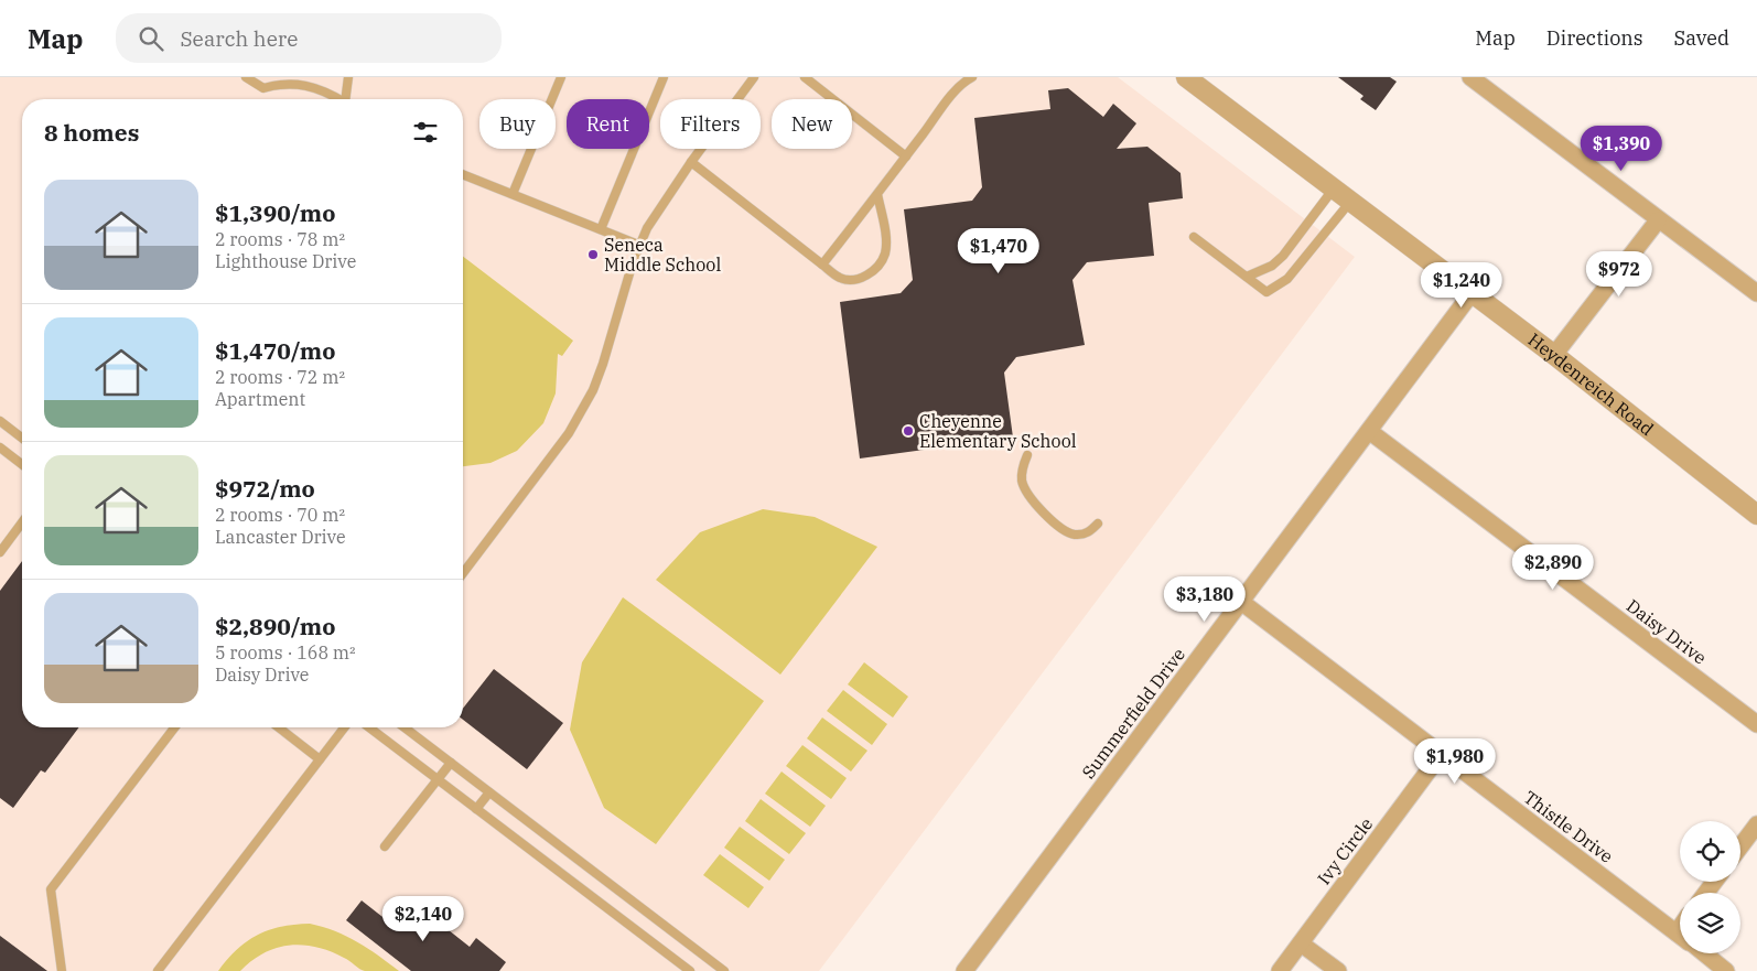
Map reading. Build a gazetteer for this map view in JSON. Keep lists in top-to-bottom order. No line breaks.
{"streets":{"street":["Heydenreich Road","Daisy Drive","Summerfield Drive","Thistle Drive","Ivy Circle"]},"crossings":[["Heydenreich Road","Summerfield Drive"],["Daisy Drive","Summerfield Drive"],["Summerfield Drive","Thistle Drive"],["Thistle Drive","Ivy Circle"]],"places":["Seneca Middle School","Cheyenne Elementary School"],"page":{"header":"Map","search":"Search here","nav":["Map","Directions","Saved"],"chip":["Buy","Rent","Filters","New"],"heading":"8 homes","price":["$1,390","$1,470","$972","$1,240","$2,890","$3,180","$1,980","$2,140"],"list":[{"name":"$1,390/mo","note":"2 rooms · 78 m² · Lighthouse Drive"},{"name":"$1,470/mo","note":"2 rooms · 72 m² · Apartment"},{"name":"$972/mo","note":"2 rooms · 70 m² · Lancaster Drive"},{"name":"$2,890/mo","note":"5 rooms · 168 m² · Daisy Drive"}]}}
